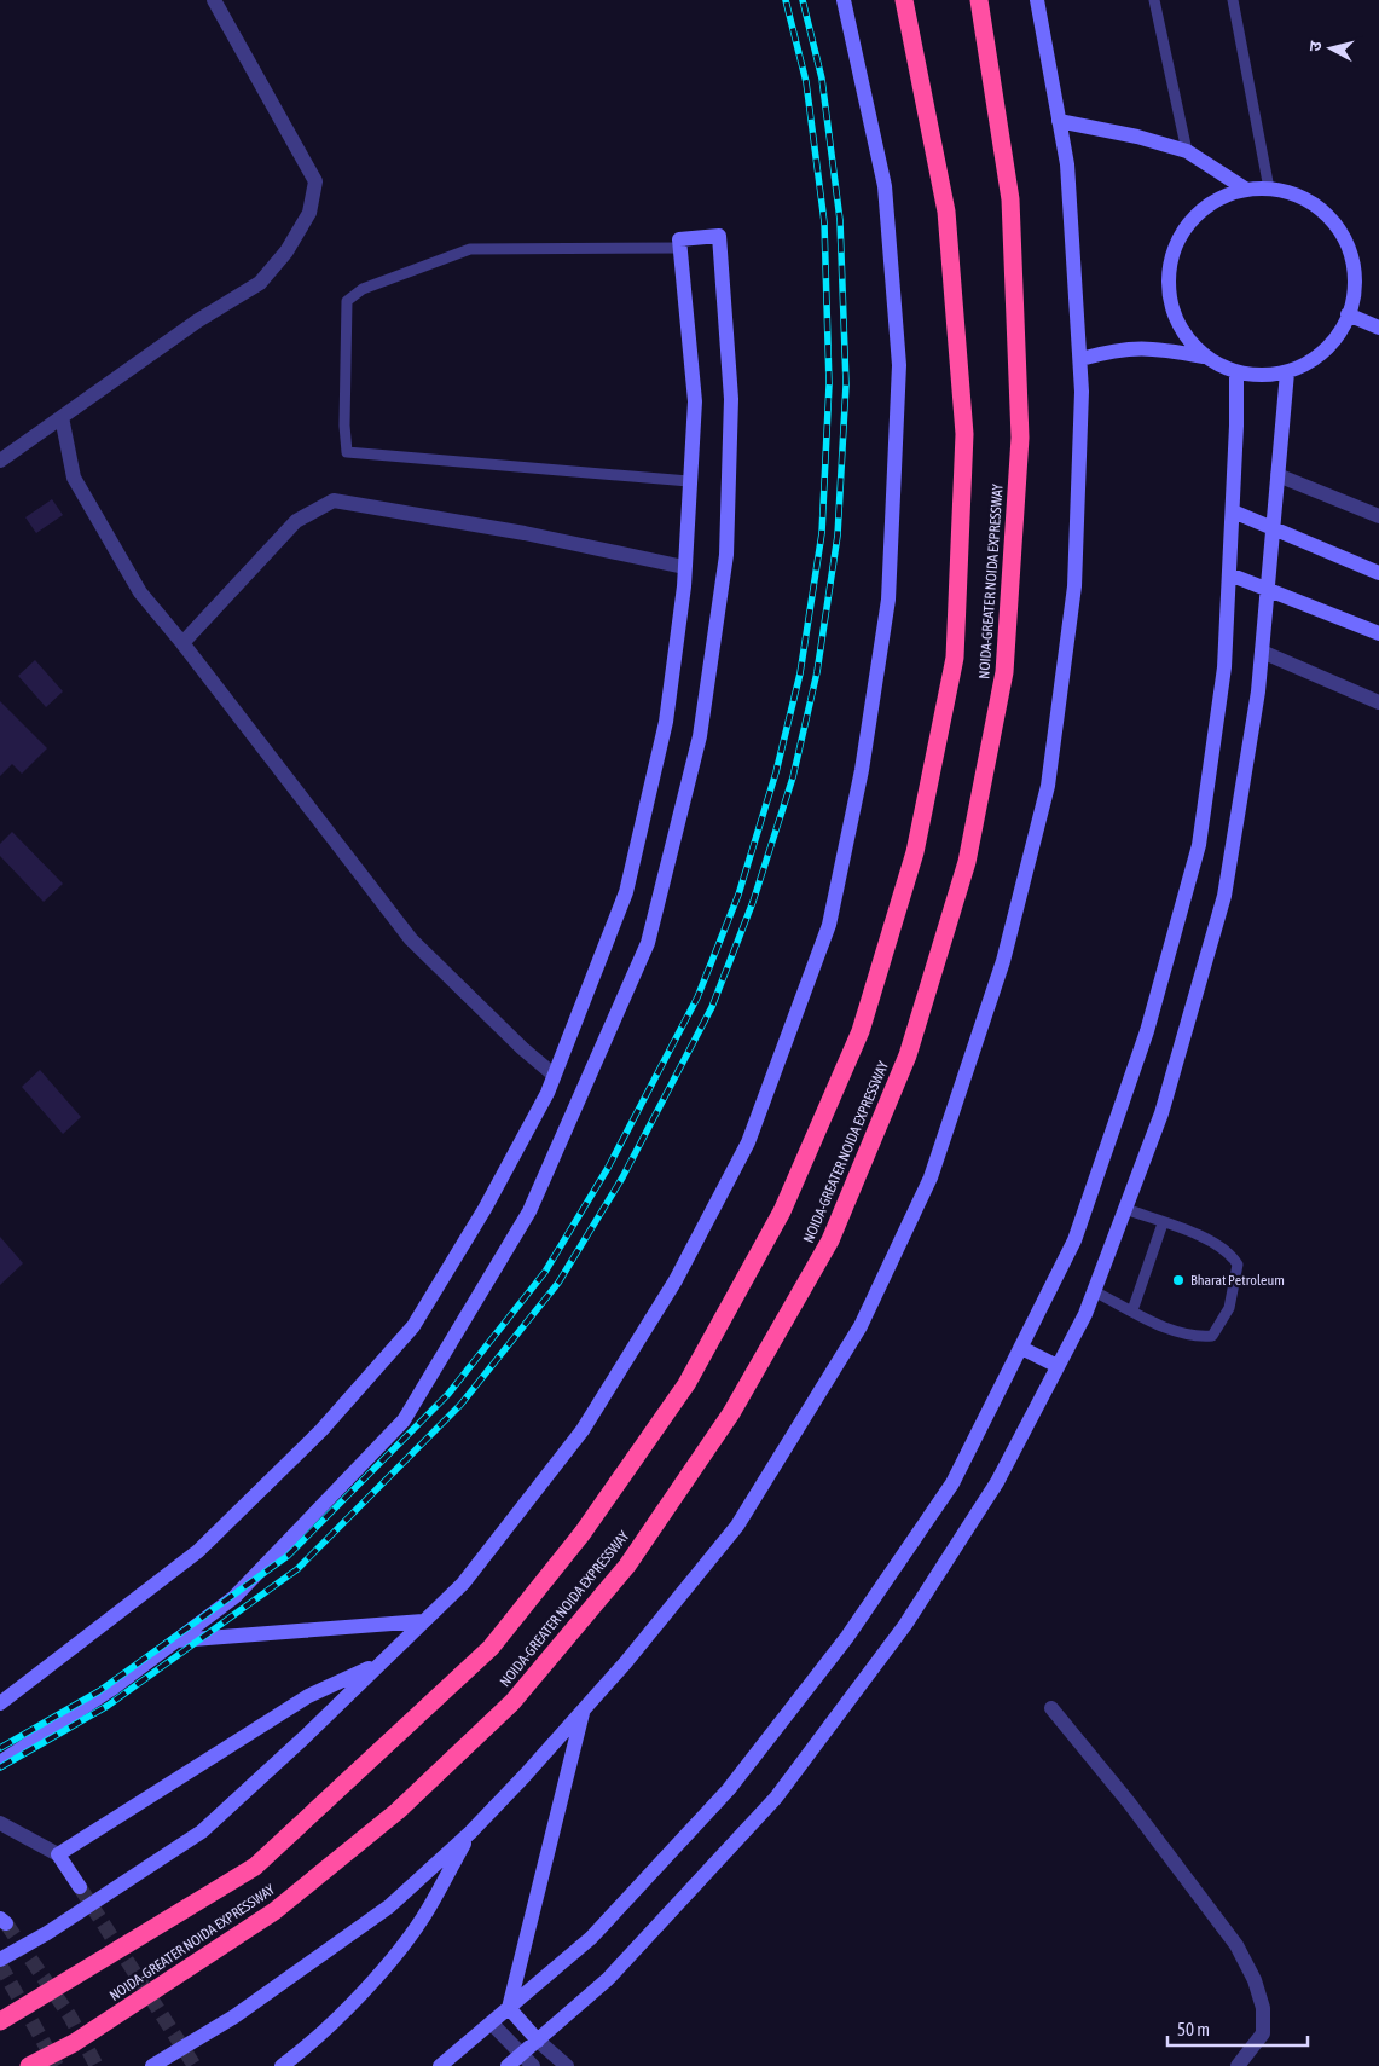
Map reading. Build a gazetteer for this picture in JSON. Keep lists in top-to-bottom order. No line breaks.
{"streets":{"highway":["NOIDA-GREATER NOIDA EXPRESSWAY"]},"places":["Bharat Petroleum"],"scale_bar":"50 m","north":"left"}
